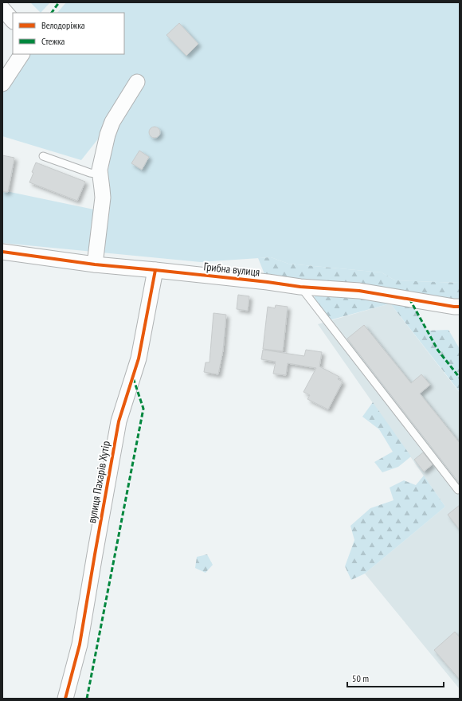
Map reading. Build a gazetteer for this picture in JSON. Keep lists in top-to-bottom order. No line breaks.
{"streets":{"street":["Грибна вулиця","вулиця Пахарів Хутір"]},"crossings":[["Грибна вулиця","вулиця Пахарів Хутір"]],"legend":["Велодоріжка","Стежка"],"scale_bar":"50 m"}
